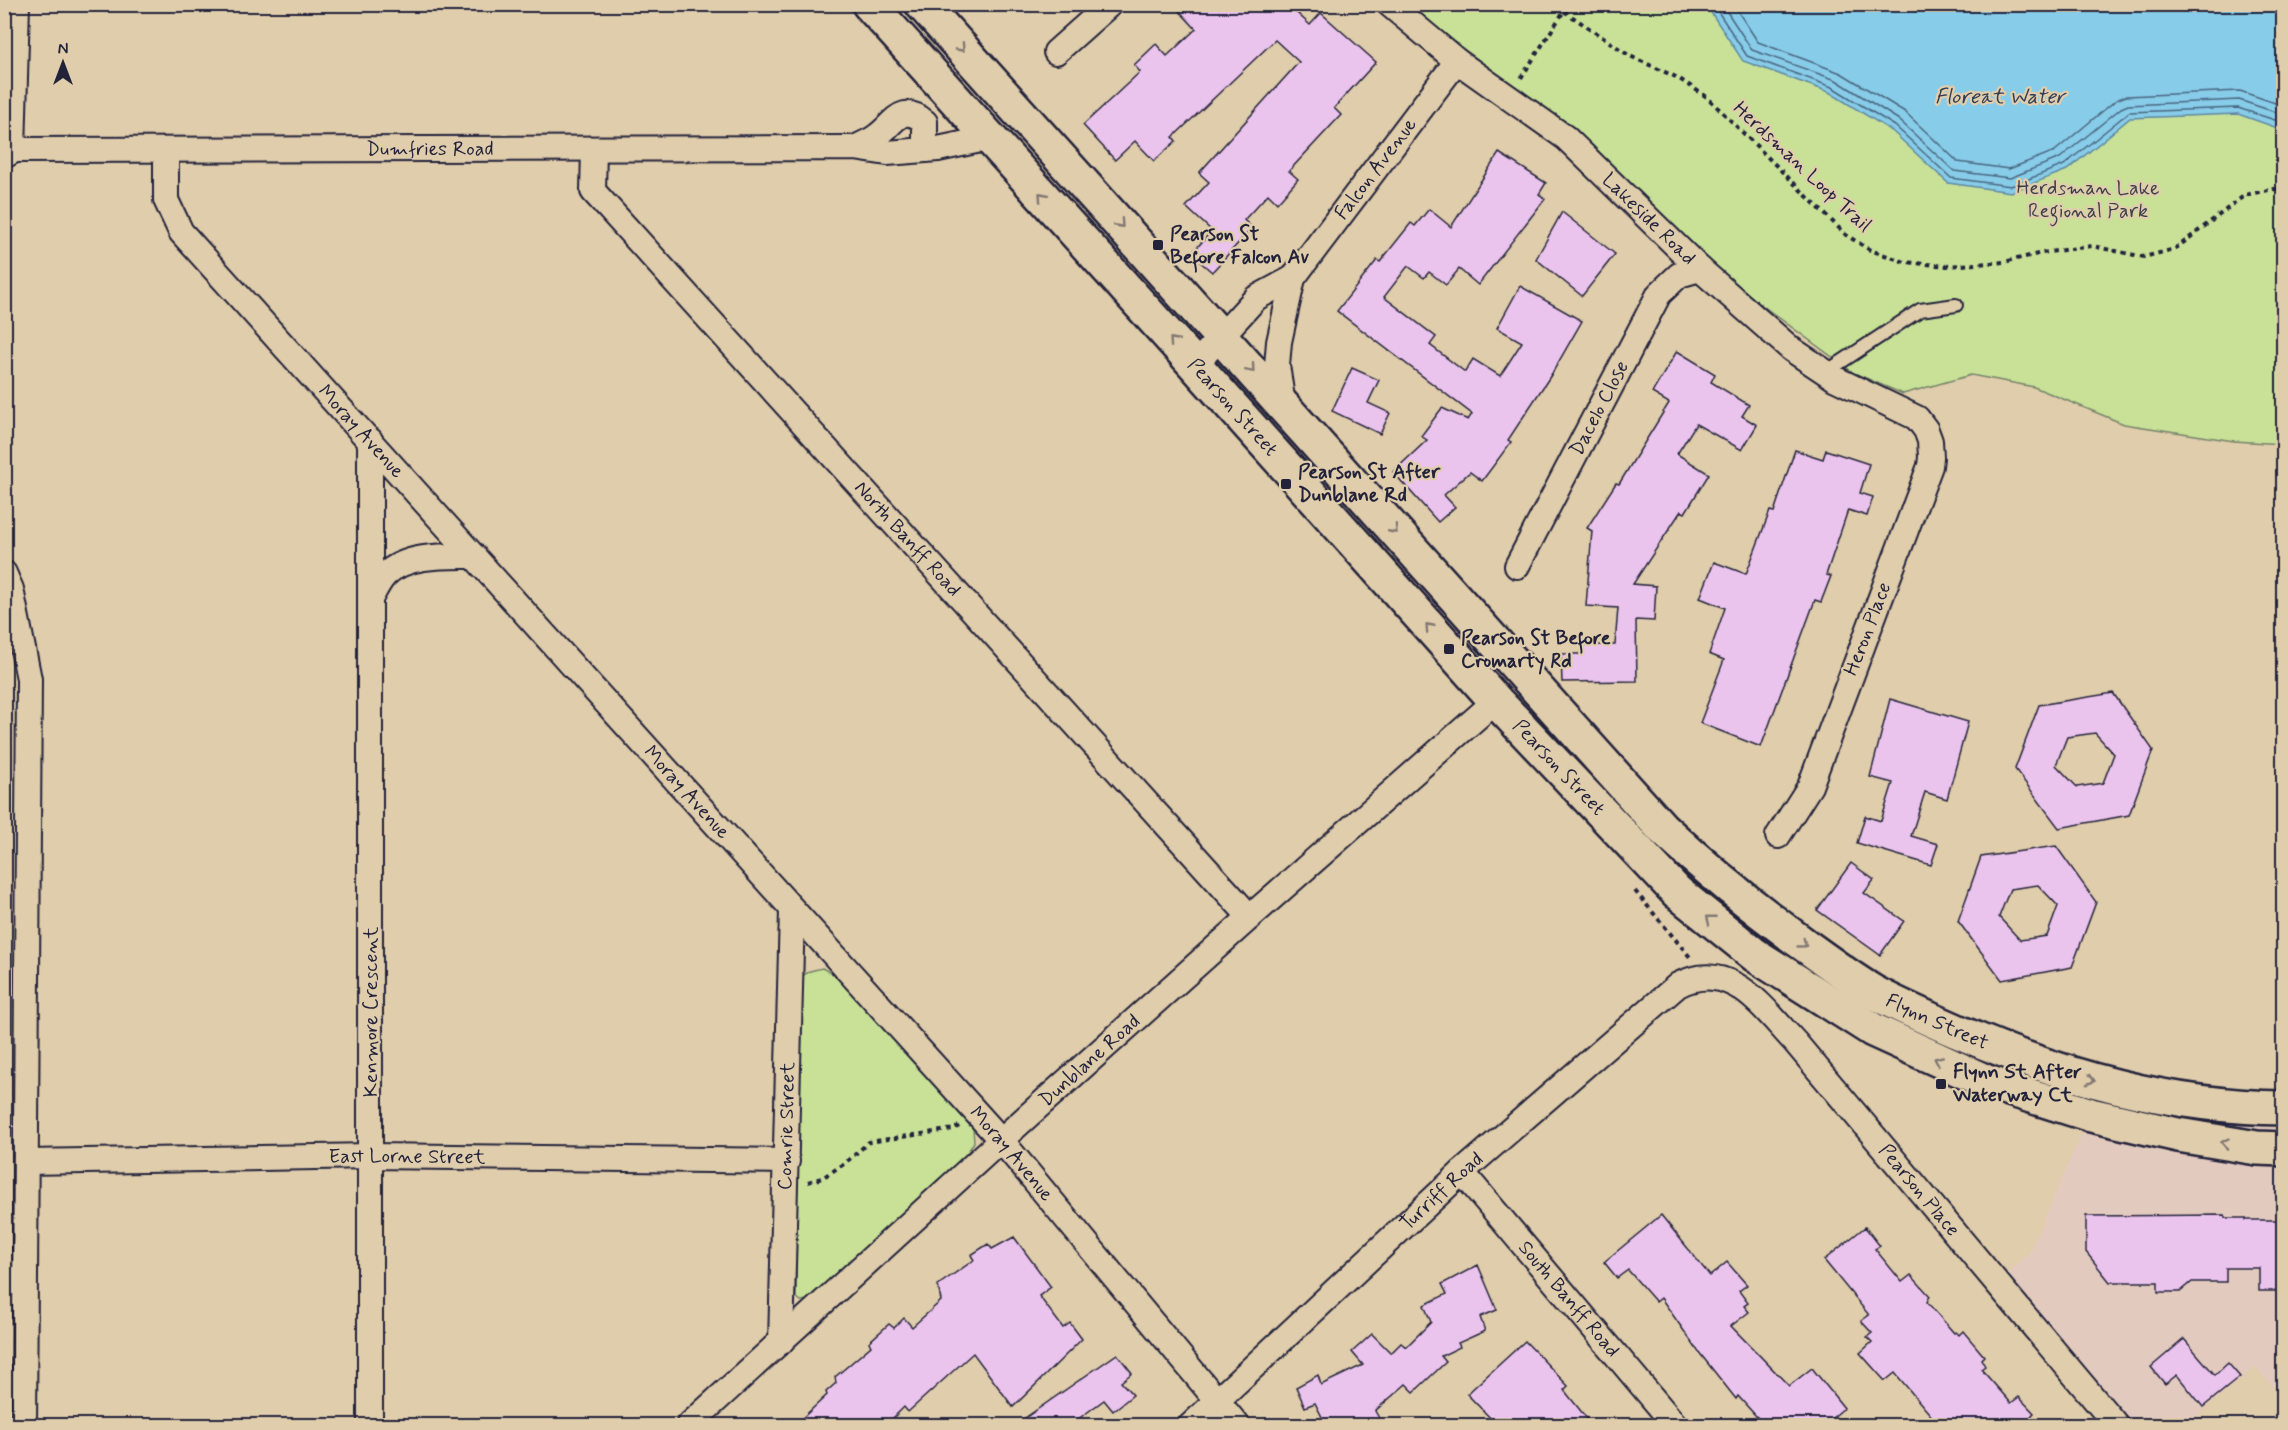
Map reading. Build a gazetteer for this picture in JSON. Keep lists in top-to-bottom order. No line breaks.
{"streets":{"main road":["Pearson Street","Flynn Street"],"street":["Dumfries Road","Falcon Avenue","Lakeside Road","Dacelo Close","Moray Avenue","North Banff Road","Heron Place","Kenmore Crescent","Dunblane Road","Comrie Street","East Lorne Street","Pearson Place","Turriff Road","South Banff Road"],"path":["Herdsman Loop Trail"]},"crossings":[["Dumfries Road","Pearson Street"],["Dumfries Road","Moray Avenue"],["Dumfries Road","North Banff Road"],["Falcon Avenue","Lakeside Road"],["Falcon Avenue","Pearson Street"],["Lakeside Road","Dacelo Close"],["Lakeside Road","Heron Place"],["Pearson Street","Flynn Street"],["Pearson Street","Dunblane Road"],["Moray Avenue","Kenmore Crescent"],["Moray Avenue","Dunblane Road"],["Moray Avenue","Comrie Street"],["Moray Avenue","Turriff Road"],["North Banff Road","Dunblane Road"],["Kenmore Crescent","East Lorne Street"],["Dunblane Road","Comrie Street"],["Comrie Street","East Lorne Street"],["Pearson Place","Turriff Road"],["Turriff Road","South Banff Road"]],"water":["Floreat Water"],"parks":["Herdsman Lake Regional Park"],"places":{"transit":["Pearson St Before Falcon Av","Pearson St After Dunblane Rd","Pearson St Before Cromarty Rd","Flynn St After Waterway Ct"]},"north":"top"}
